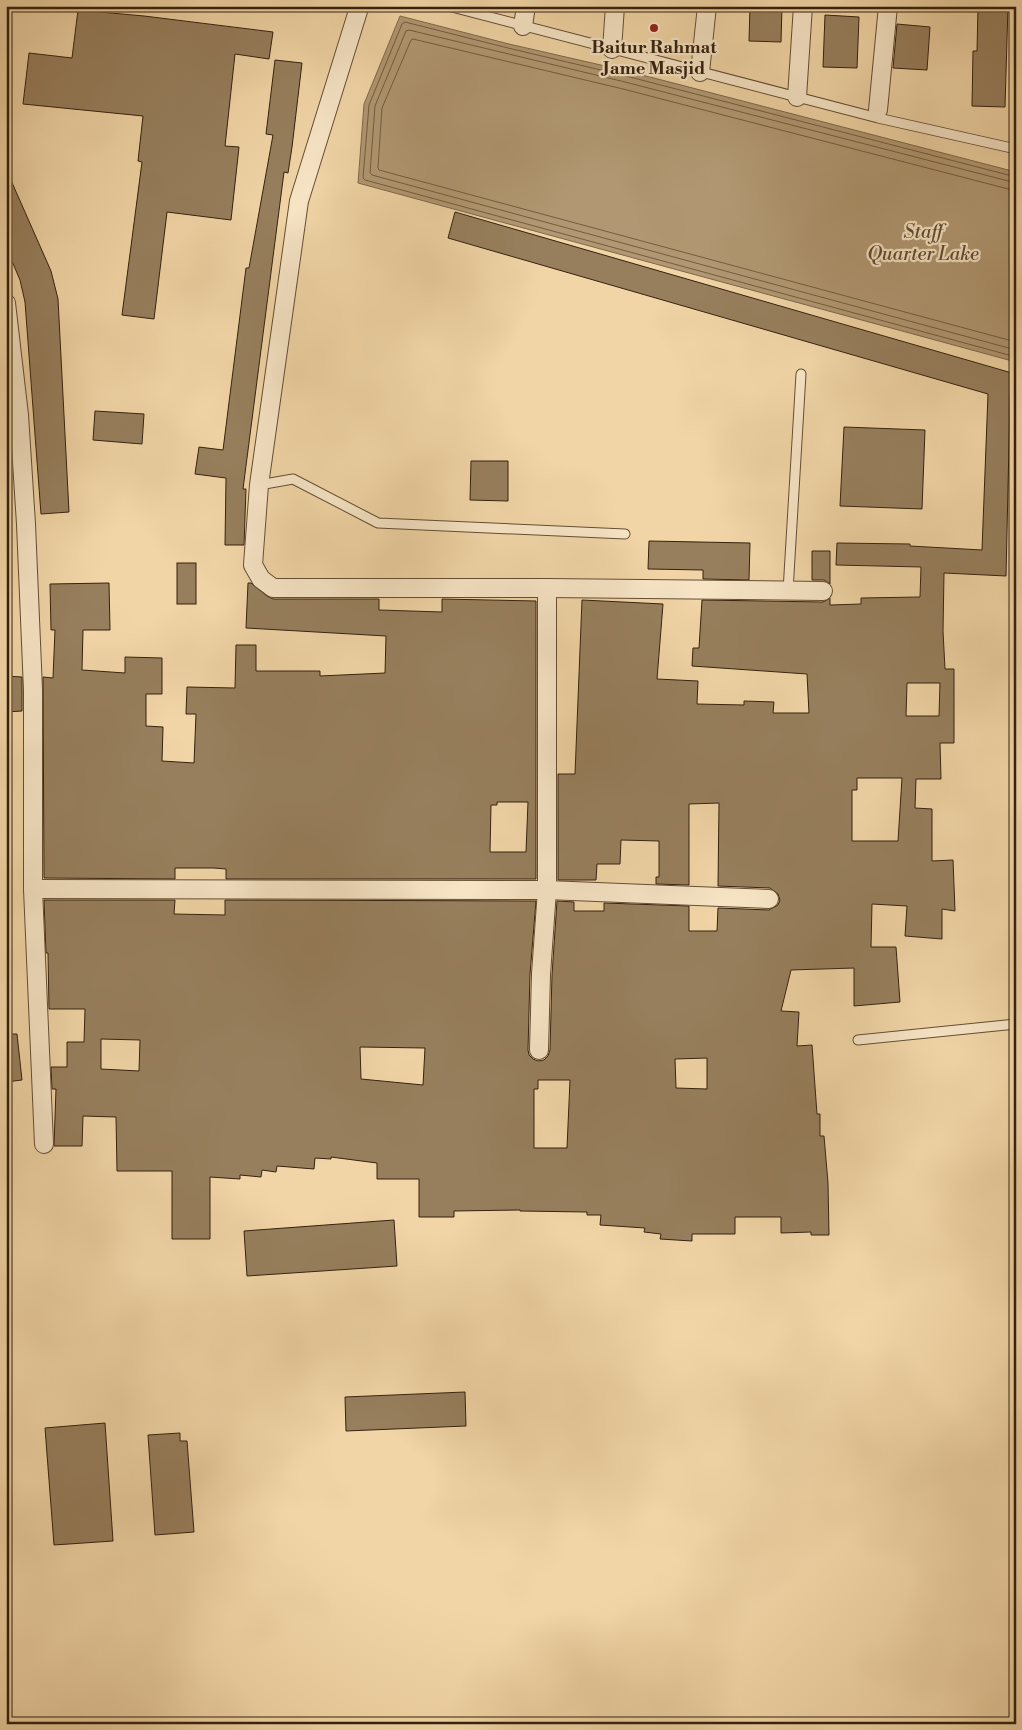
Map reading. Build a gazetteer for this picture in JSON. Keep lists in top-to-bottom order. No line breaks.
{"water":["Staff Quarter Lake"],"places":["Baitur Rahmat Jame Masjid"]}
